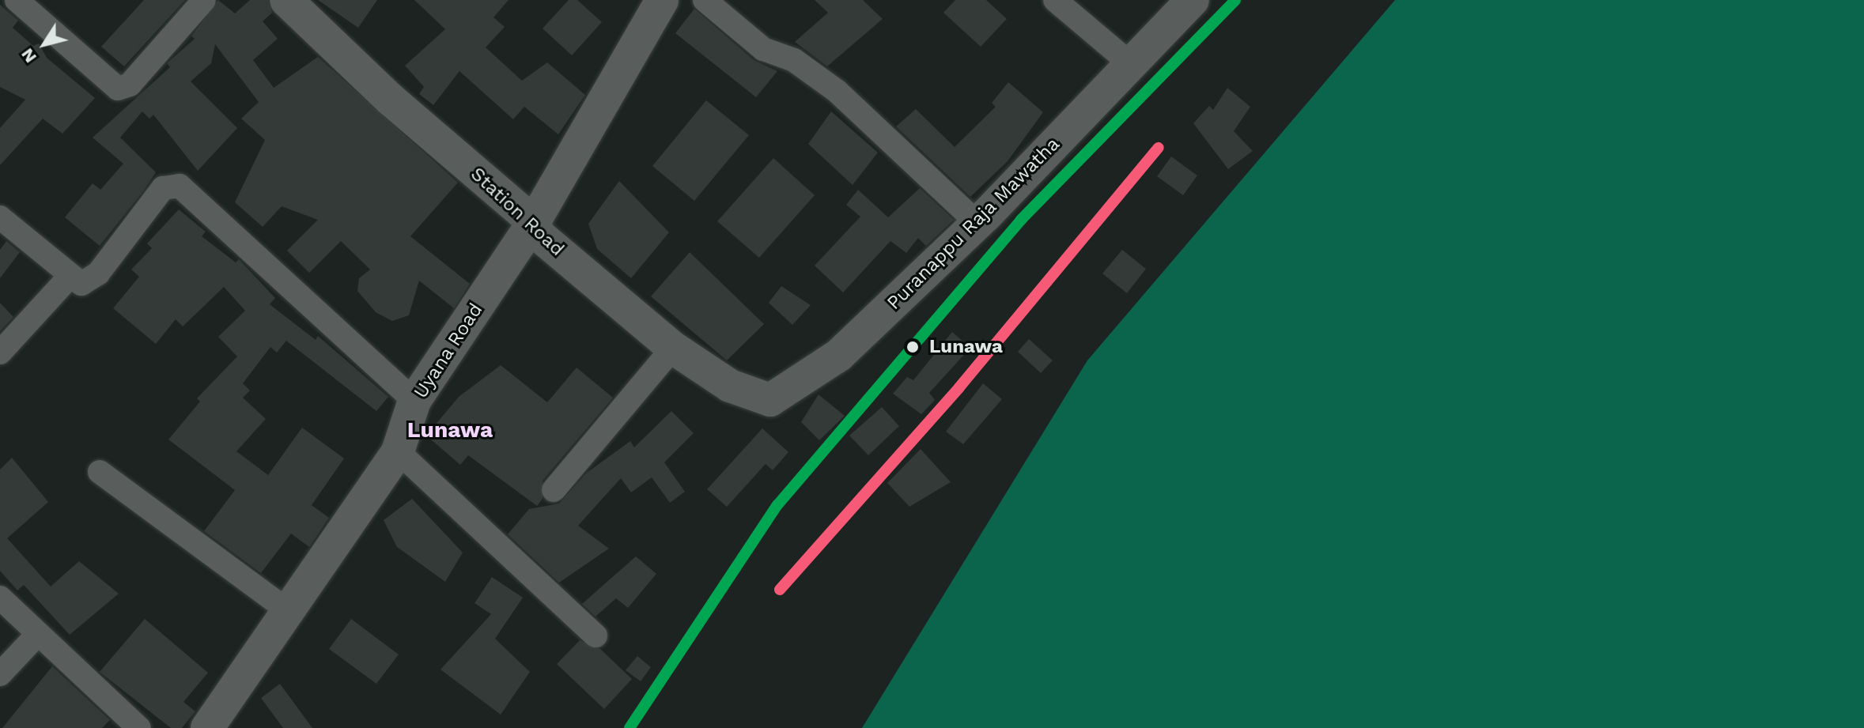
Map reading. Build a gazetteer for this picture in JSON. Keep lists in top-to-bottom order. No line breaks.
{"streets":{"street":["Station Road","Puranappu Raja Mawatha","Uyana Road"]},"crossings":[["Station Road","Puranappu Raja Mawatha"],["Station Road","Uyana Road"]],"districts":["Lunawa"],"places":["Lunawa"],"north":"bottom left"}
